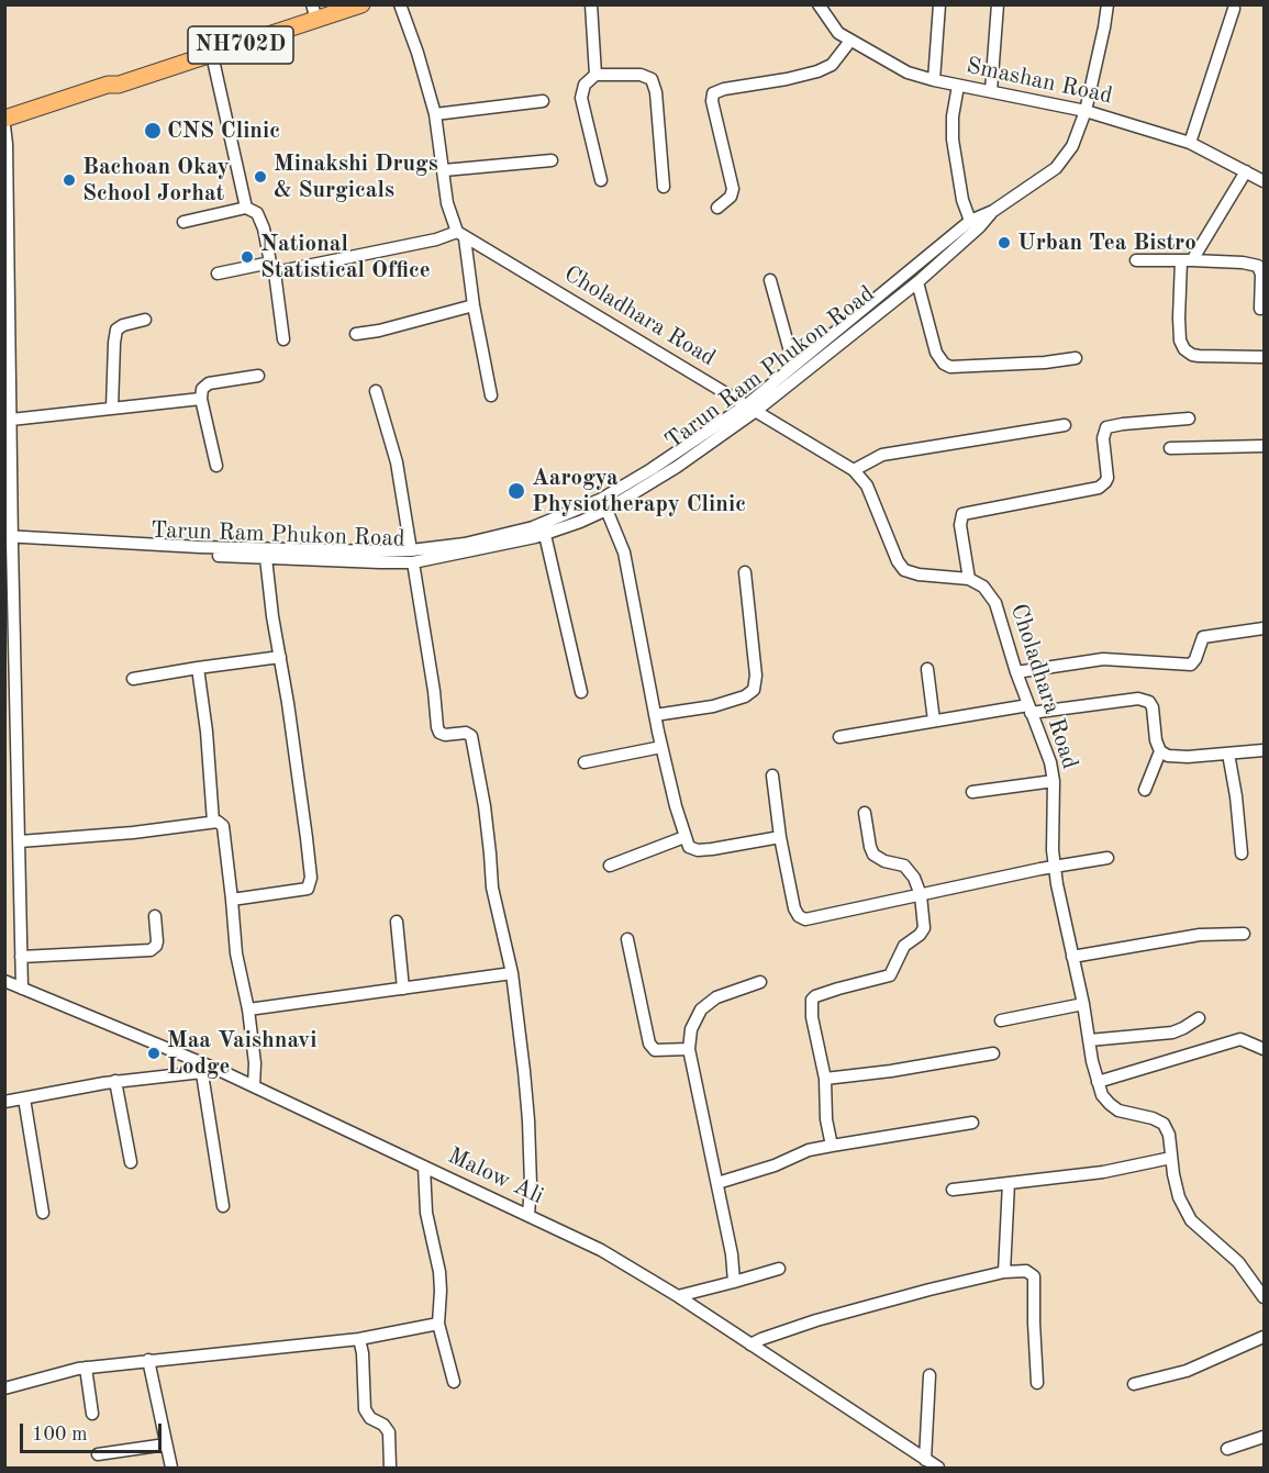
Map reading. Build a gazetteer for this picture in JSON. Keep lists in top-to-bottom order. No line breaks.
{"streets":{"highway":["NH702D"],"street":["Smashan Road","Choladhara Road","Tarun Ram Phukon Road","Malow Ali"]},"crossings":[["Smashan Road","Tarun Ram Phukon Road"],["Choladhara Road","Tarun Ram Phukon Road"]],"places":["CNS Clinic","Minakshi Drugs & Surgicals","Bachoan Okay School Jorhat","Urban Tea Bistro","National Statistical Office","Aarogya Physiotherapy Clinic","Maa Vaishnavi Lodge"],"scale_bar":"100 m"}
